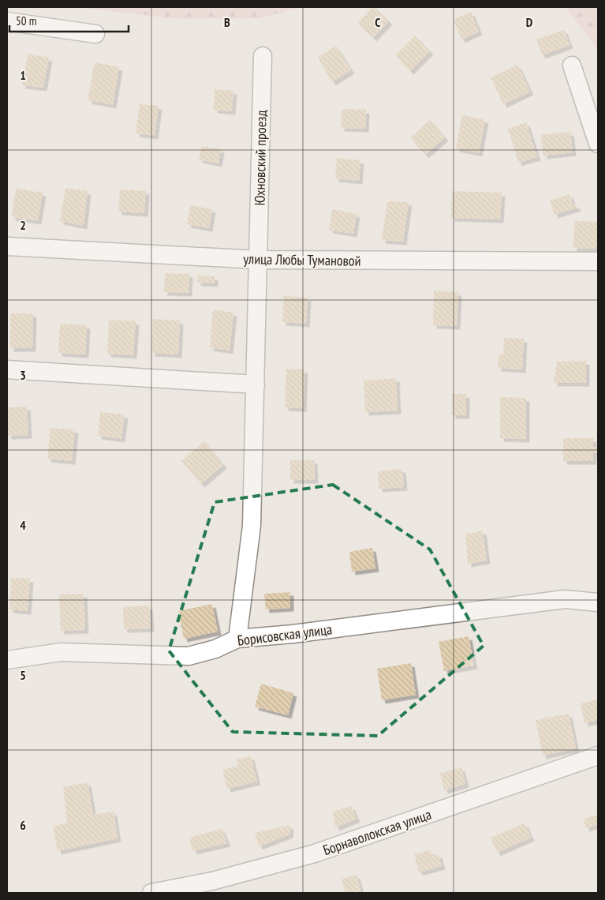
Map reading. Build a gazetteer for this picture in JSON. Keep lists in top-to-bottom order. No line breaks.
{"streets":{"street":["Юхновский проезд","улица Любы Тумановой","Борисовская улица","Борнаволокская улица"]},"crossings":[["Юхновский проезд","улица Любы Тумановой"],["Юхновский проезд","Борисовская улица"]],"scale_bar":"50 m","grid":{"columns":["B","C","D"],"rows":["1","2","3","4","5","6"]}}
